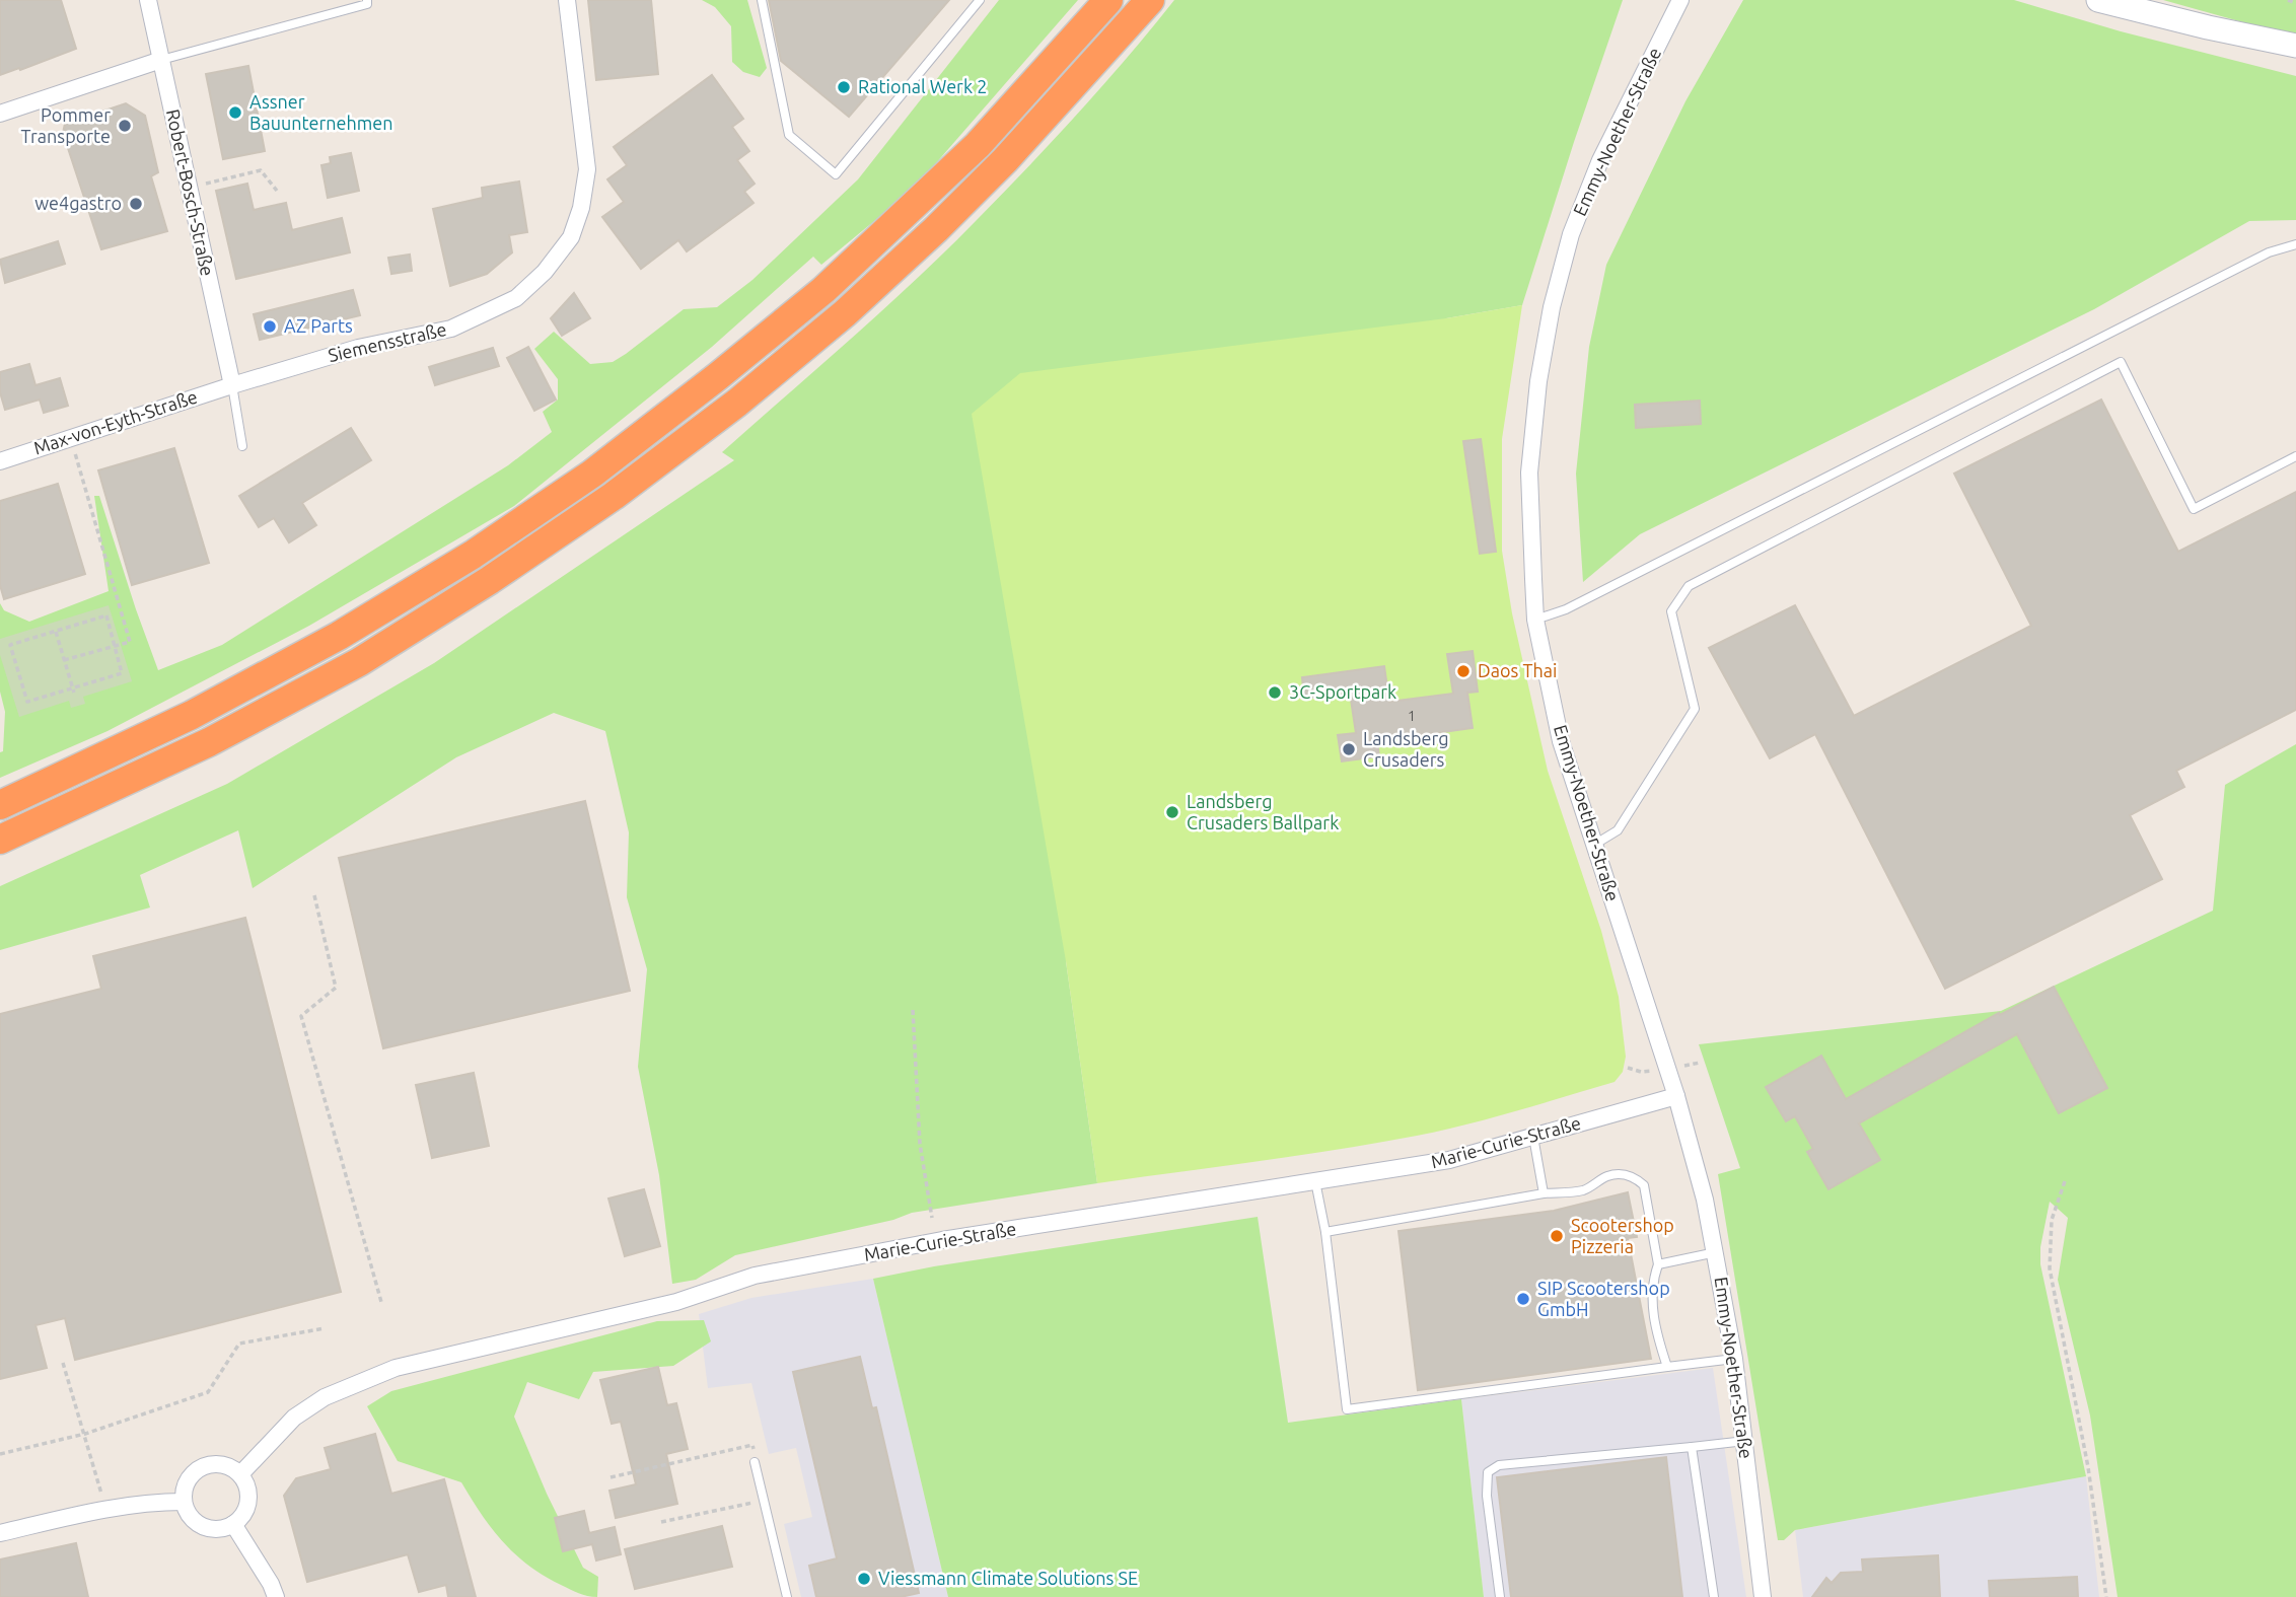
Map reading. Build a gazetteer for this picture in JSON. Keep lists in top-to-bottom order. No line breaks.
{"streets":{"street":["Emmy-Noether-Straße","Robert-Bosch-Straße","Siemensstraße","Max-von-Eyth-Straße","Marie-Curie-Straße"]},"crossings":[["Emmy-Noether-Straße","Marie-Curie-Straße"],["Robert-Bosch-Straße","Siemensstraße"],["Robert-Bosch-Straße","Max-von-Eyth-Straße"],["Siemensstraße","Max-von-Eyth-Straße"]],"places":["Rational Werk 2","Assner Bauunternehmen","Pommer Transporte","we4gastro","AZ Parts","Daos Thai","3C-Sportpark","Landsberg Crusaders","Landsberg Crusaders Ballpark","Scootershop Pizzeria","SIP Scootershop GmbH","Viessmann Climate Solutions SE"],"house_numbers":["1"]}
